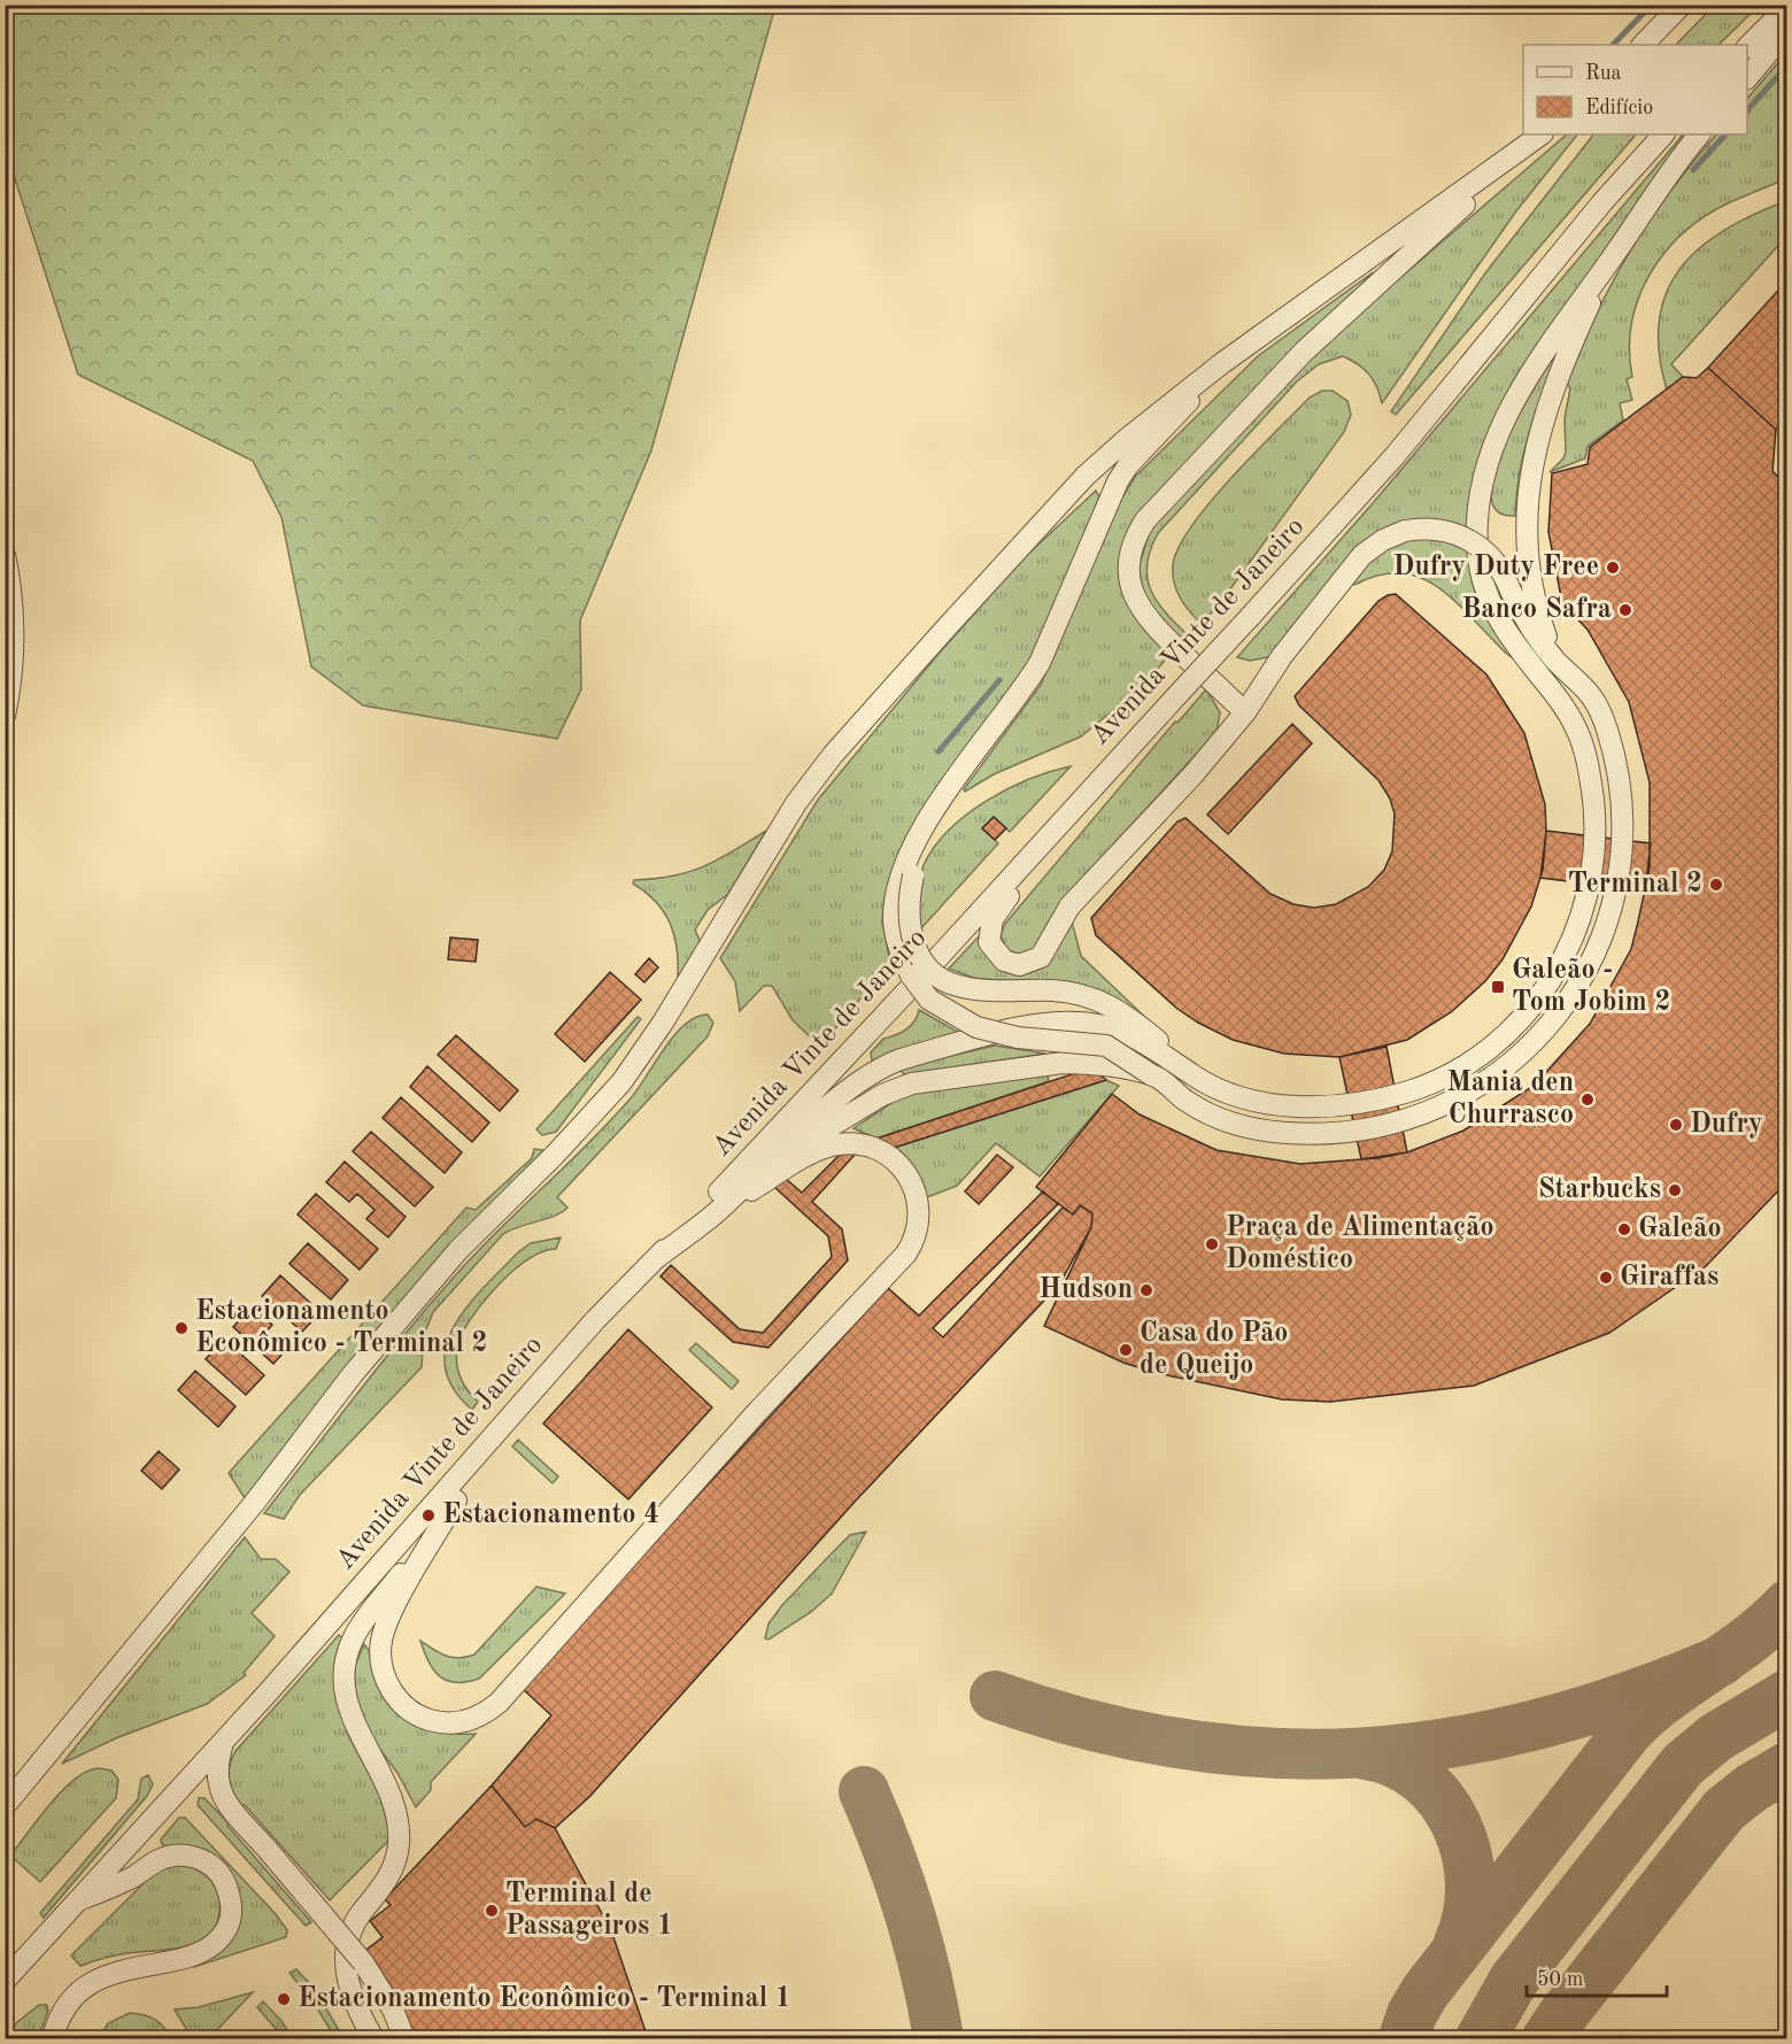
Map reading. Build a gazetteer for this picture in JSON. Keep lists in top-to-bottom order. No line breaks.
{"streets":{"street":["Avenida Vinte de Janeiro"]},"places":{"other":["Dufry Duty Free","Banco Safra","Terminal 2","Mania den Churrasco","Dufry","Starbucks","Galeão","Praça de Alimentação Doméstico","Giraffas","Hudson","Estacionamento Econômico - Terminal 2","Casa do Pão de Queijo","Estacionamento 4","Terminal de Passageiros 1","Estacionamento Econômico - Terminal 1"],"transit":["Galeão - Tom Jobim 2"]},"legend":["Rua","Edifício"],"scale_bar":"50 m"}
